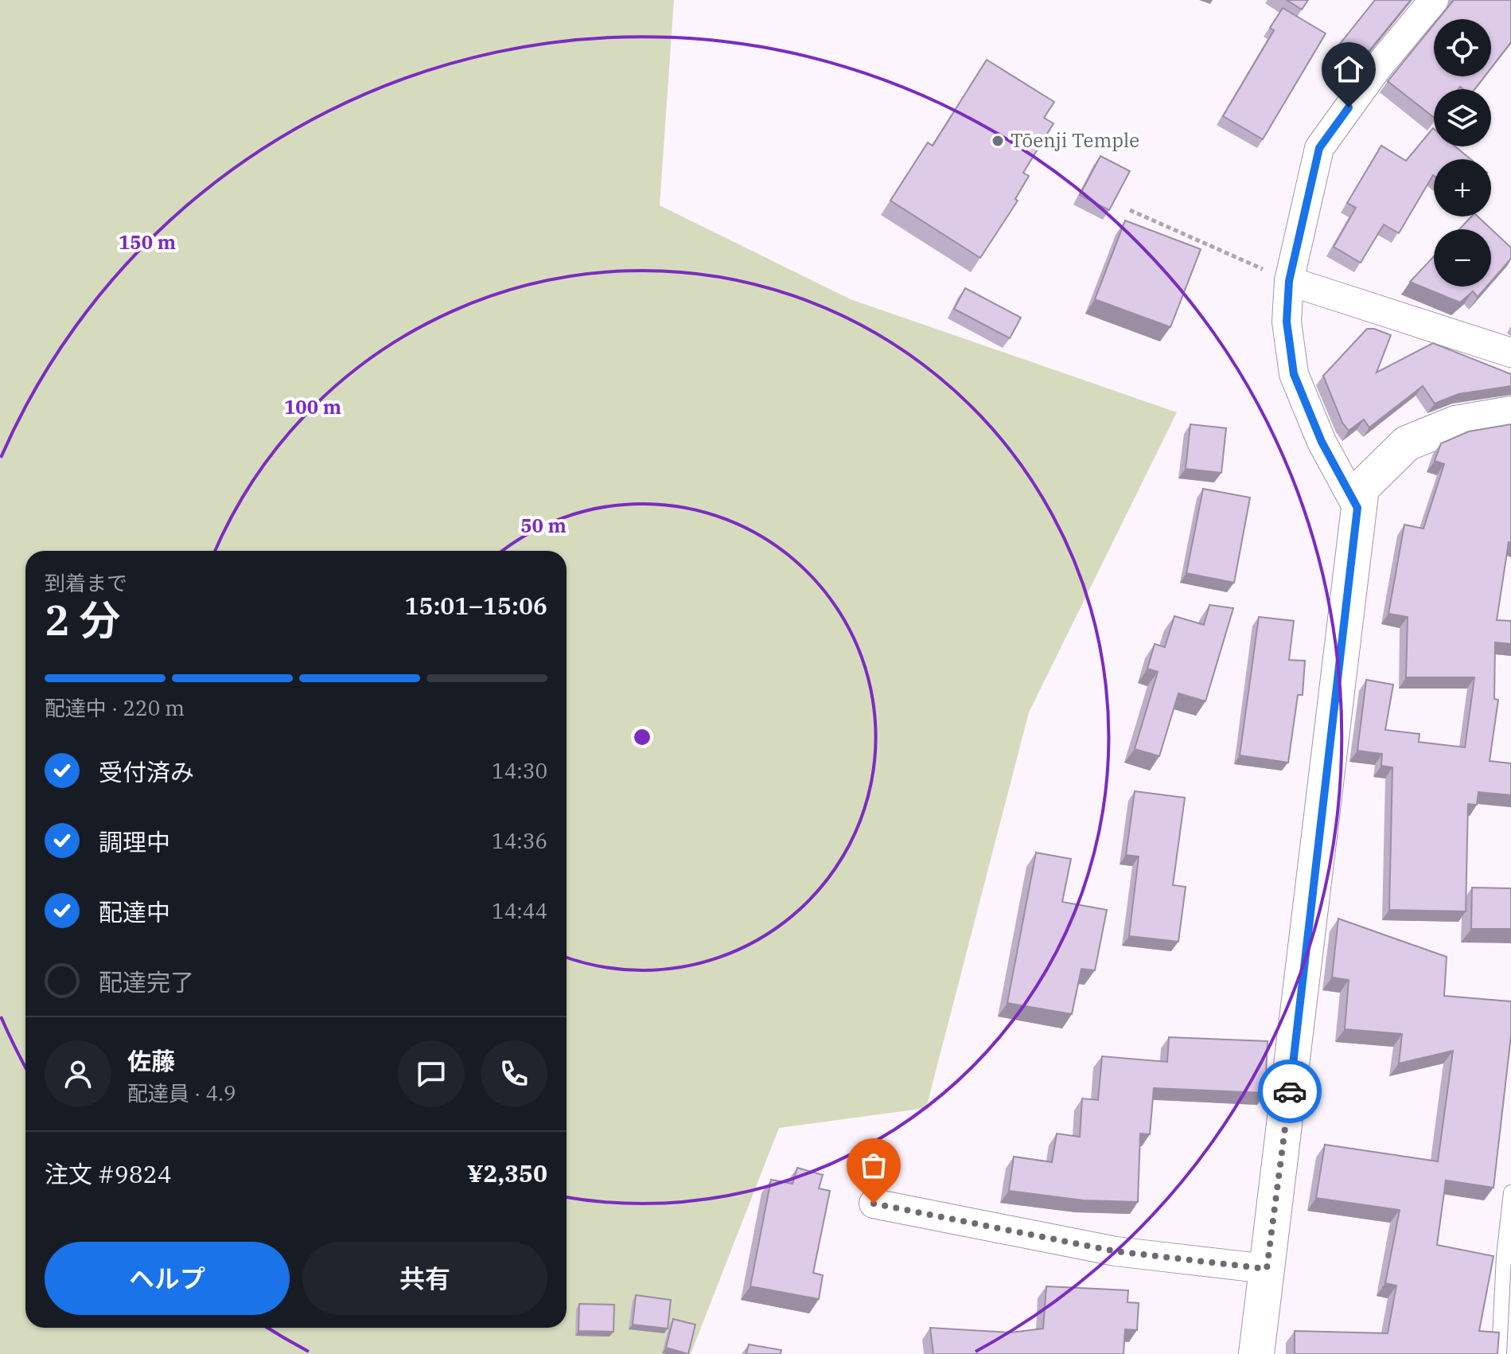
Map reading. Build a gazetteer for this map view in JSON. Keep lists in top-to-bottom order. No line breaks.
{"places":["Tōenji Temple"],"page":{"map_buttons":["+","−"],"heading":["2 分","到着まで","15:01–15:06"],"panel":["佐藤","配達員 · 4.9","注文 #9824","¥2,350"],"bar":"配達中 · 220 m","list":[["受付済み","14:30"],["調理中","14:36"],["配達中","14:44"],"配達完了"],"buttons":["ヘルプ","共有"]},"rings":["150 m","100 m","50 m"]}
